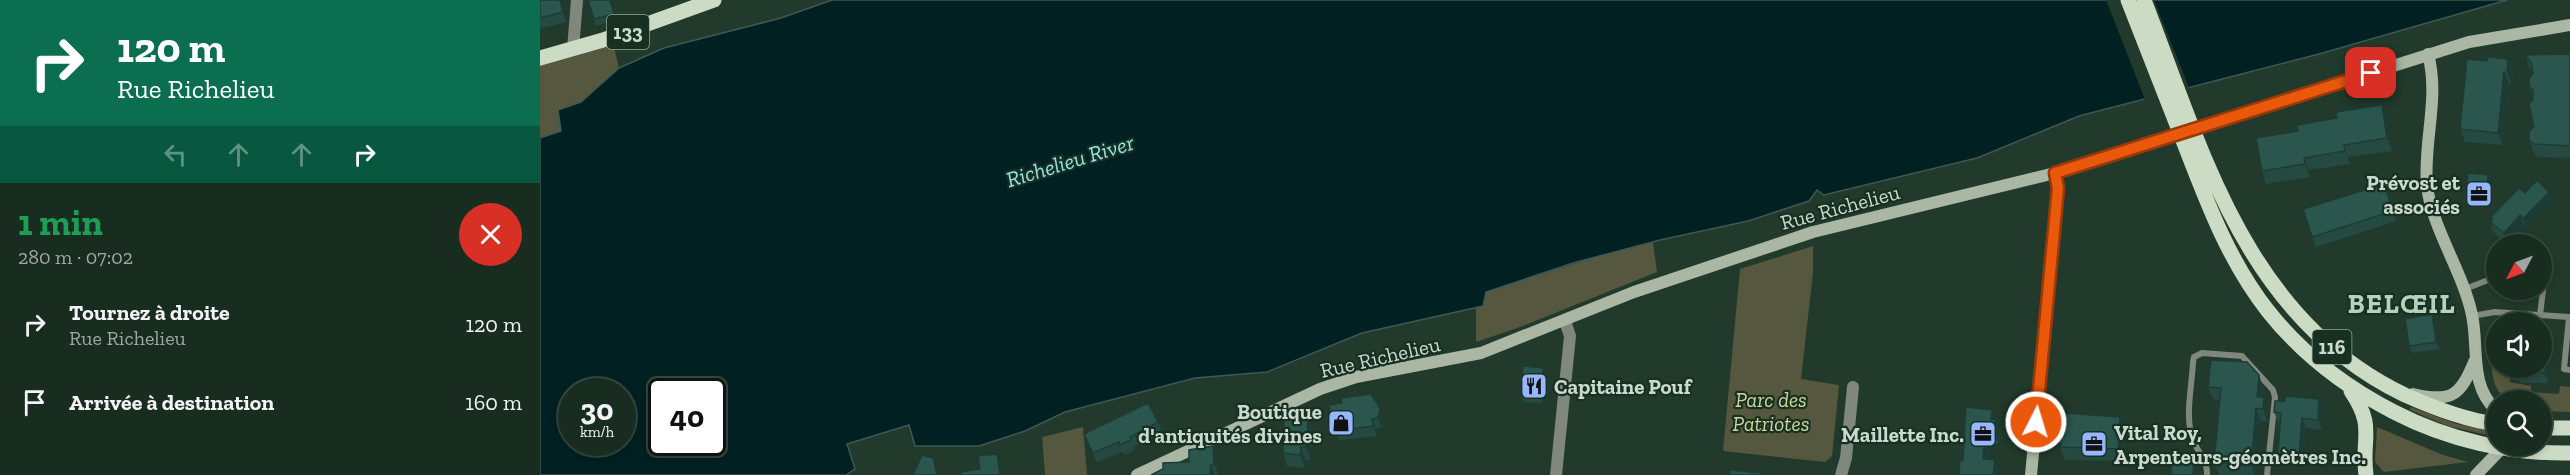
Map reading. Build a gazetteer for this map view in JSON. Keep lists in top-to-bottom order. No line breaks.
{"streets":{"main road":["133","Rue Richelieu","116"]},"districts":["BELŒIL"],"water":["Richelieu River"],"parks":["Parc des Patriotes"],"places":{"office":["Prévost et associés","Maillette Inc.","Vital Roy, Arpenteurs-géomètres Inc."],"restaurant":["Capitaine Pouf"],"shop":["Boutique d'antiquités divines"]},"north":"bottom left","page":{"turn":["120 m","Rue Richelieu"],"heading":["1 min","280 m · 07:02"],"list":[{"name":"Tournez à droite","note":"Rue Richelieu","value":"120 m"},{"name":"Arrivée à destination","value":"160 m"}],"speed":"30 km/h","limit":"40"}}
